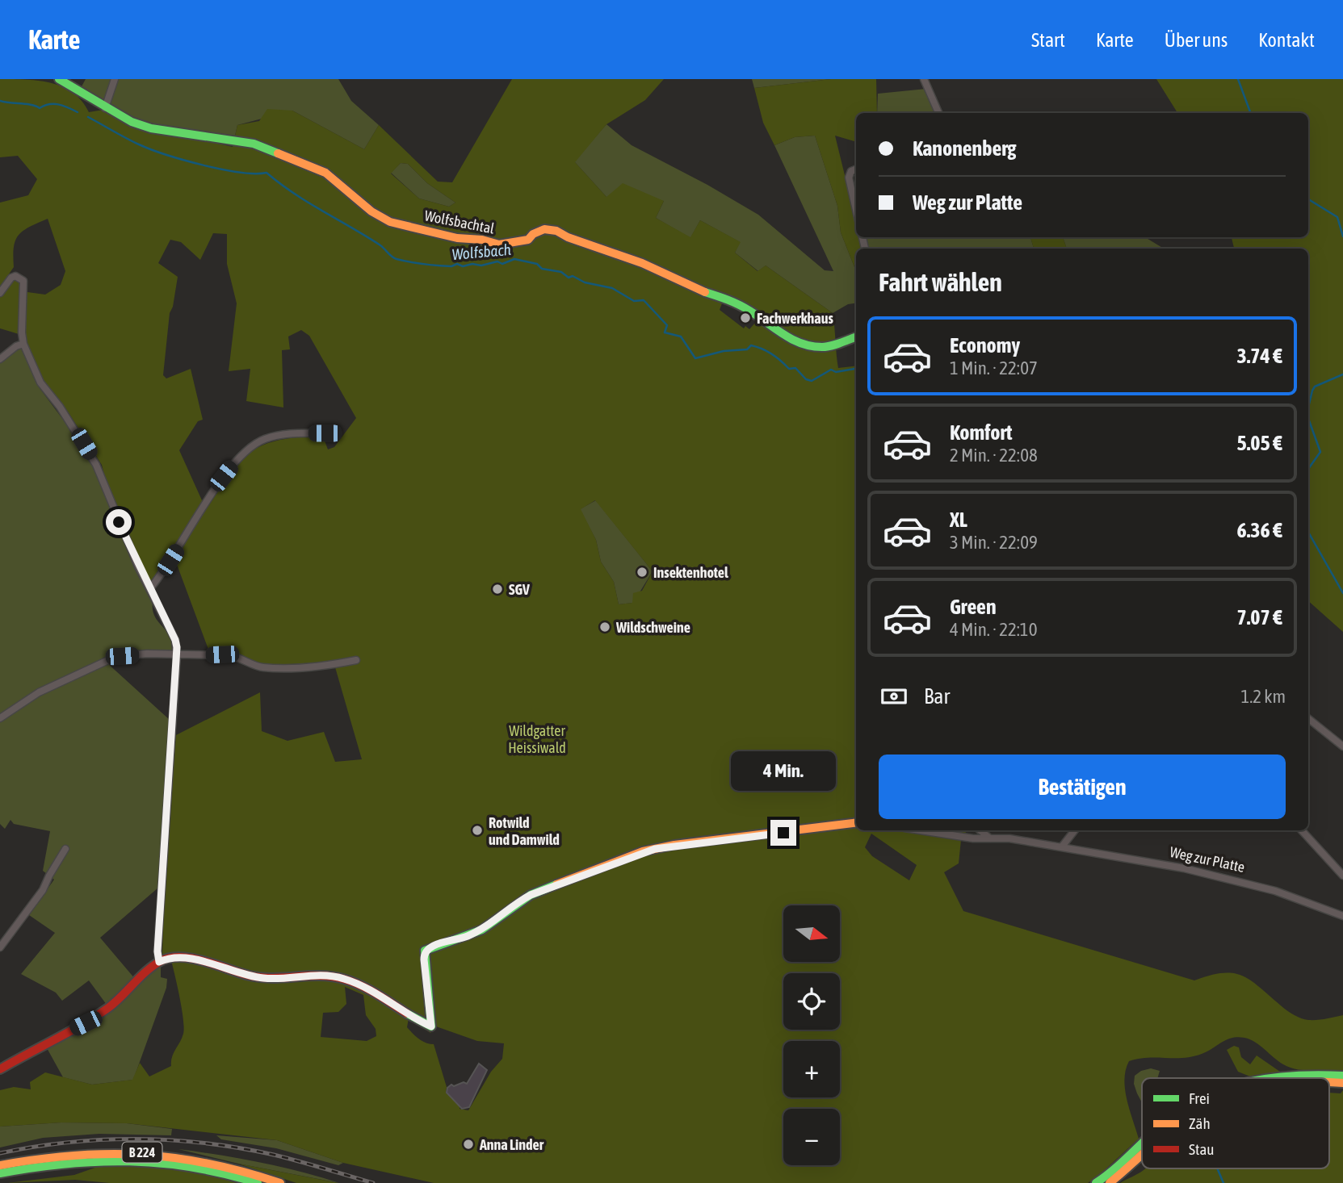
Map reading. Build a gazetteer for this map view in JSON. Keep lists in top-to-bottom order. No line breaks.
{"streets":{"street":["Wolfsbachtal","Weg zur Platte","B 224"]},"water":["Wolfsbach"],"parks":["Wildgatter Heissiwald"],"places":["Fachwerkhaus","Insektenhotel","SGV","Wildschweine","Rotwild und Damwild","Anna Linder"],"legend":["Frei","Zäh","Stau"],"north":"right","page":{"header":"Karte","nav":["Start","Karte","Über uns","Kontakt"],"banner":["Kanonenberg","Weg zur Platte"],"heading":"Fahrt wählen","list":[{"name":"Economy","note":"1 Min. · 22:07","value":"3.74 €"},{"name":"Komfort","note":"2 Min. · 22:08","value":"5.05 €"},{"name":"XL","note":"3 Min. · 22:09","value":"6.36 €"},{"name":"Green","note":"4 Min. · 22:10","value":"7.07 €"}],"pay":["Bar","1.2 km"],"buttons":"Bestätigen","bubble":"4 Min.","map_buttons":["+","−"]}}
